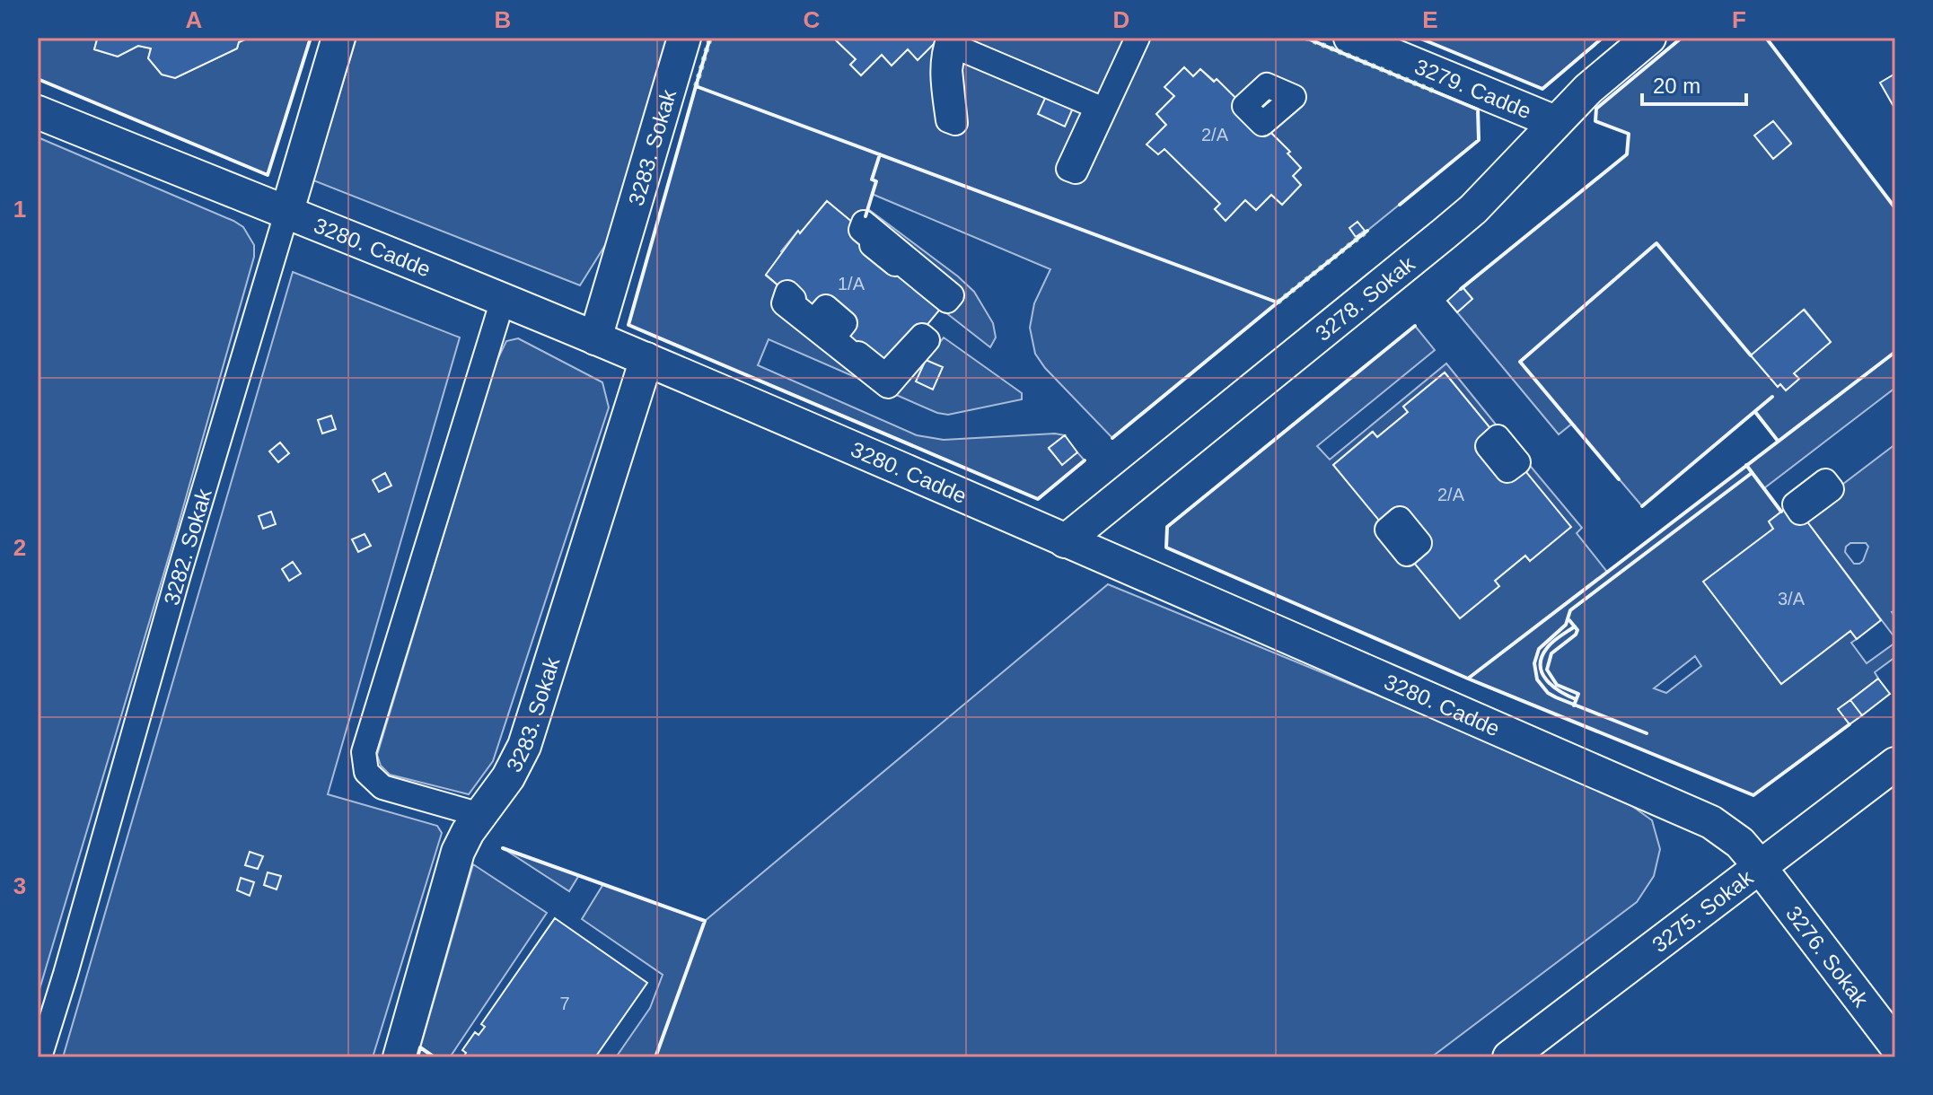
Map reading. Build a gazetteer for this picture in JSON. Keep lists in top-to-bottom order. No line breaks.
{"streets":{"street":["3279. Cadde","3283. Sokak","3280. Cadde","3278. Sokak","3282. Sokak","3275. Sokak","3276. Sokak"]},"crossings":[["3279. Cadde","3278. Sokak"],["3283. Sokak","3280. Cadde"],["3280. Cadde","3278. Sokak"],["3280. Cadde","3282. Sokak"],["3280. Cadde","3275. Sokak"],["3280. Cadde","3276. Sokak"],["3275. Sokak","3276. Sokak"]],"house_numbers":["2/A","1/A","2/A","3/A","7"],"scale_bar":"20 m","grid":{"columns":["A","B","C","D","E","F"],"rows":["1","2","3"]}}
